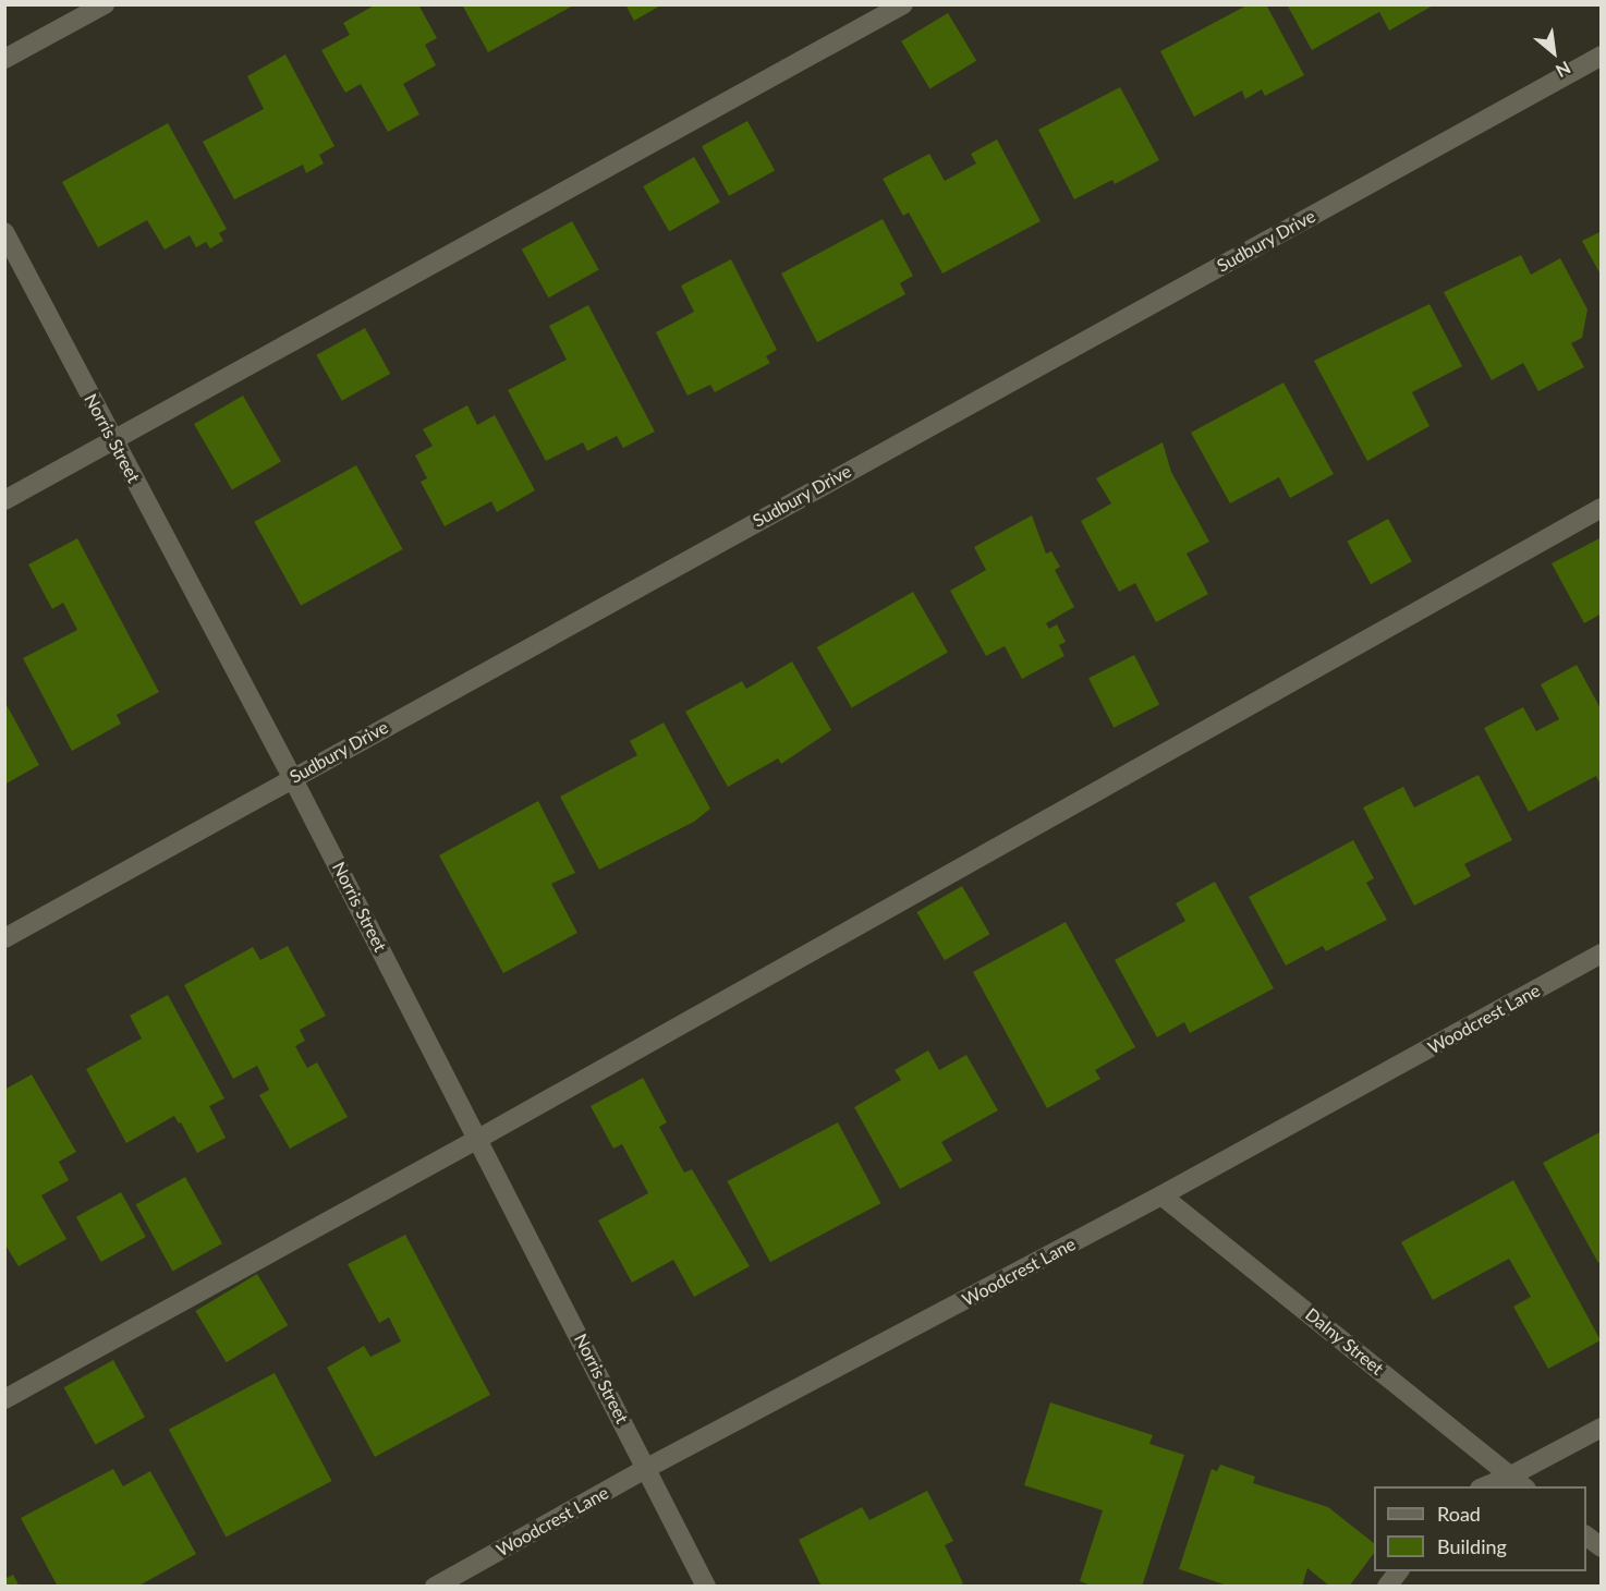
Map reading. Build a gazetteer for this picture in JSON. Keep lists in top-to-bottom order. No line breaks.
{"streets":{"street":["Sudbury Drive","Norris Street","Woodcrest Lane","Dalny Street"]},"crossings":[["Sudbury Drive","Norris Street"],["Norris Street","Woodcrest Lane"],["Woodcrest Lane","Dalny Street"]],"legend":["Road","Building"],"north":"bottom right"}
